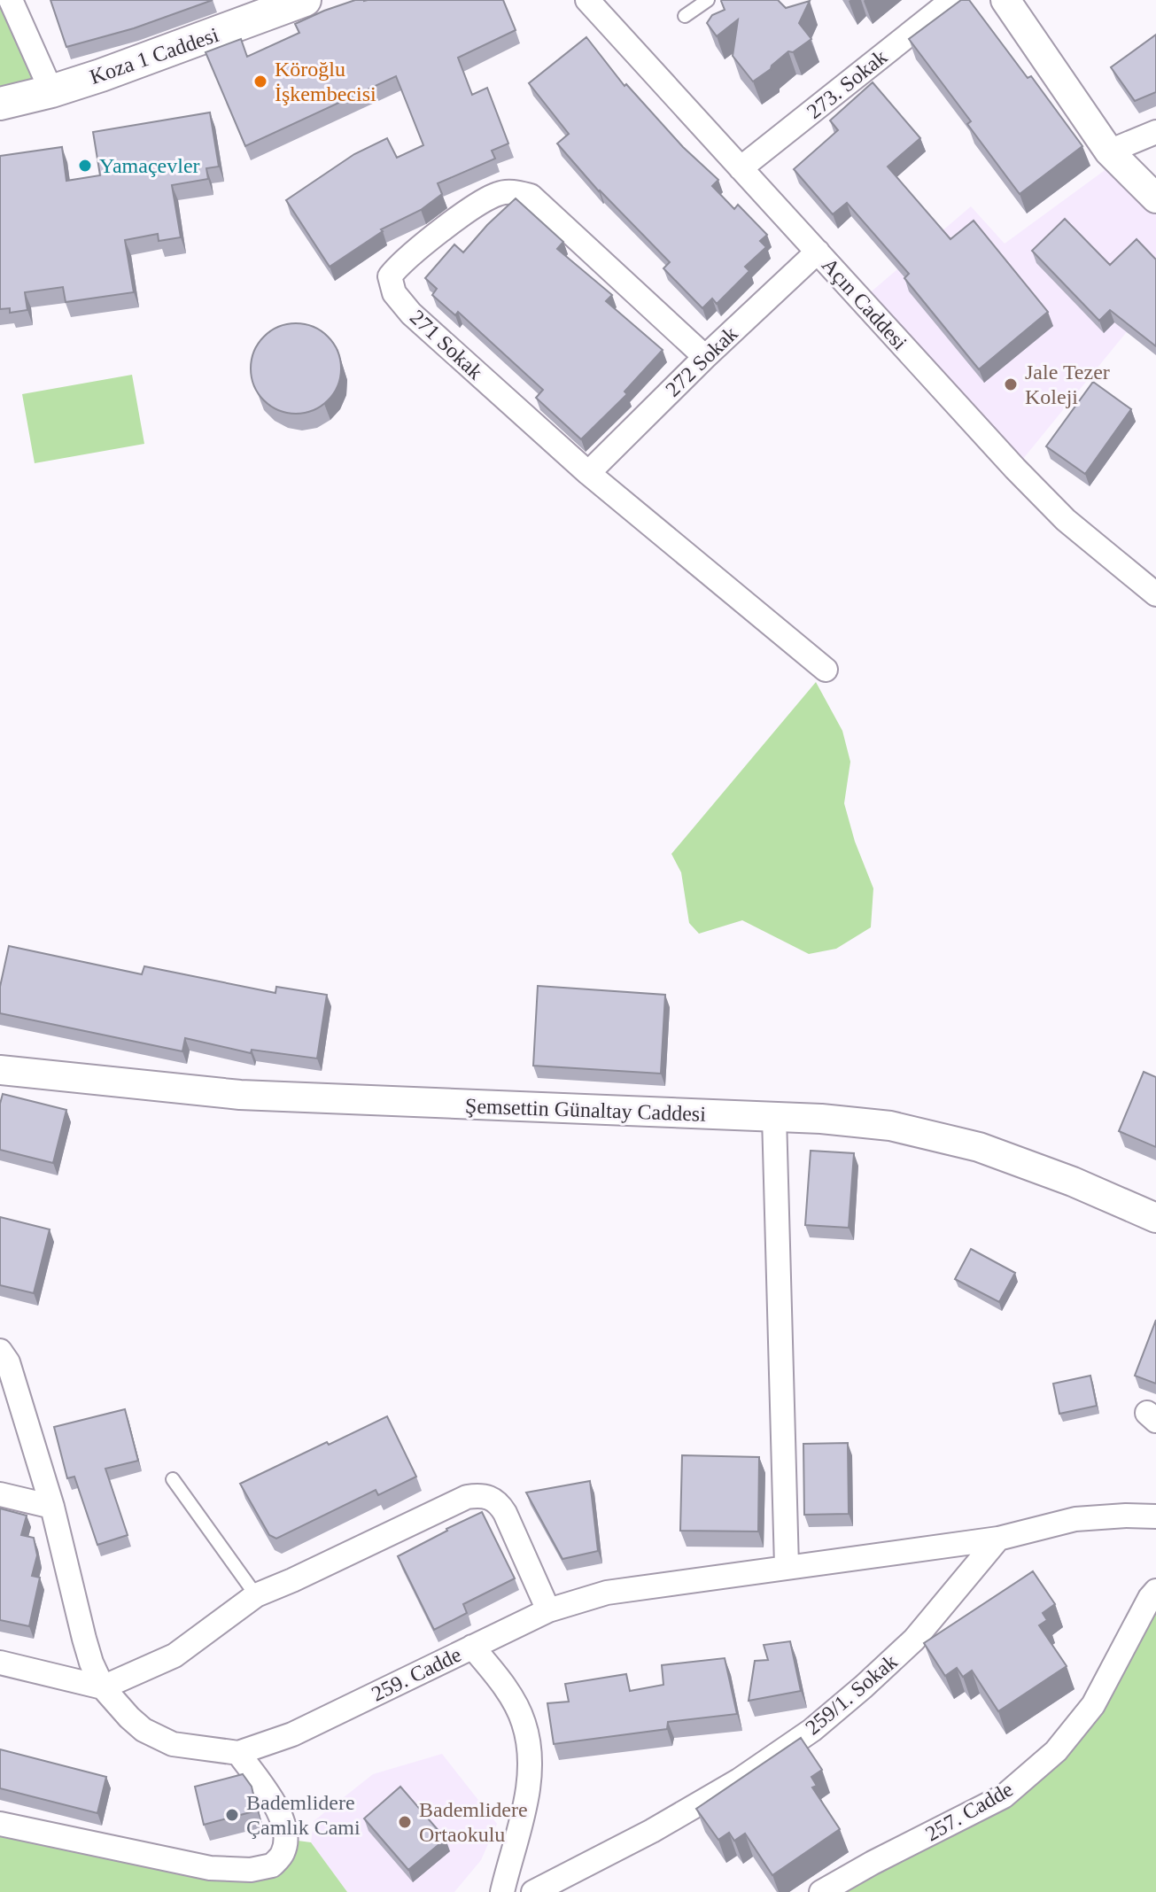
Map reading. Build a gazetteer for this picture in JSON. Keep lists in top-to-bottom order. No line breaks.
{"streets":{"main road":["Koza 1 Caddesi"],"street":["273. Sokak","Açın Caddesi","271 Sokak","272 Sokak","Şemsettin Günaltay Caddesi","259. Cadde","259/1. Sokak","257. Cadde"]},"crossings":[["273. Sokak","Açın Caddesi"],["Açın Caddesi","272 Sokak"],["271 Sokak","272 Sokak"],["259. Cadde","259/1. Sokak"]],"places":["Köroğlu İşkembecisi","Yamaçevler","Jale Tezer Koleji","Bademlidere Çamlık Cami","Bademlidere Ortaokulu"]}
